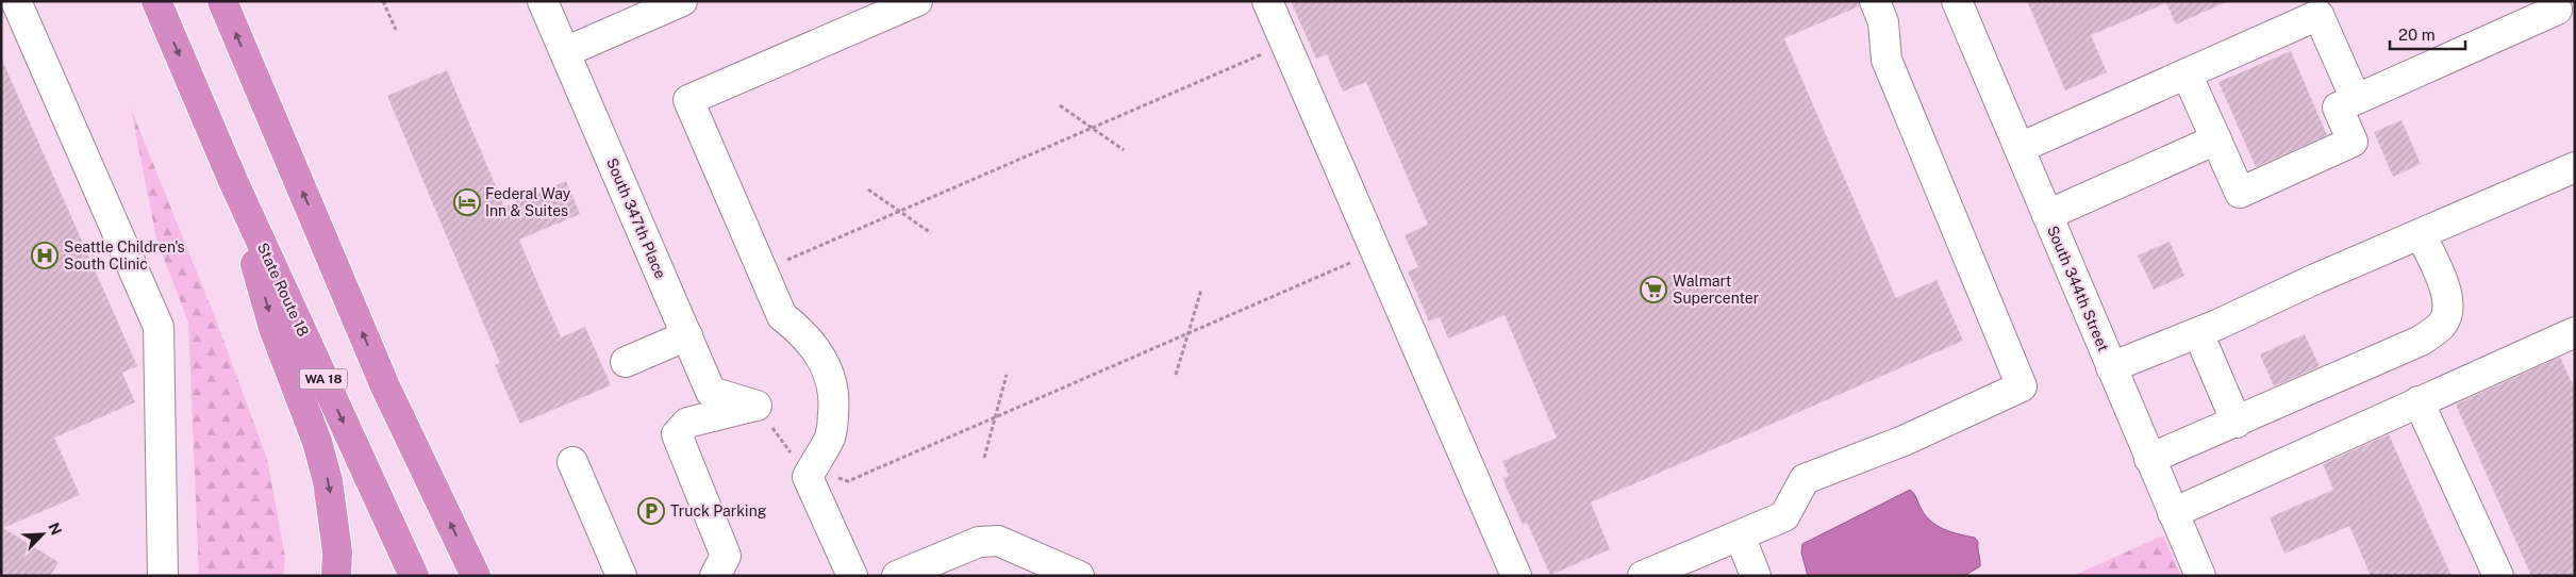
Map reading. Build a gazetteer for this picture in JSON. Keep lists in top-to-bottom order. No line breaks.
{"streets":{"highway":["State Route 18","WA 18"],"street":["South 347th Place","South 344th Street"]},"places":{"hotel":["Federal Way Inn & Suites"],"hospital":["Seattle Children's South Clinic"],"supermarket":["Walmart Supercenter"],"parking":["Truck Parking"]},"scale_bar":"20 m","north":"top right"}
